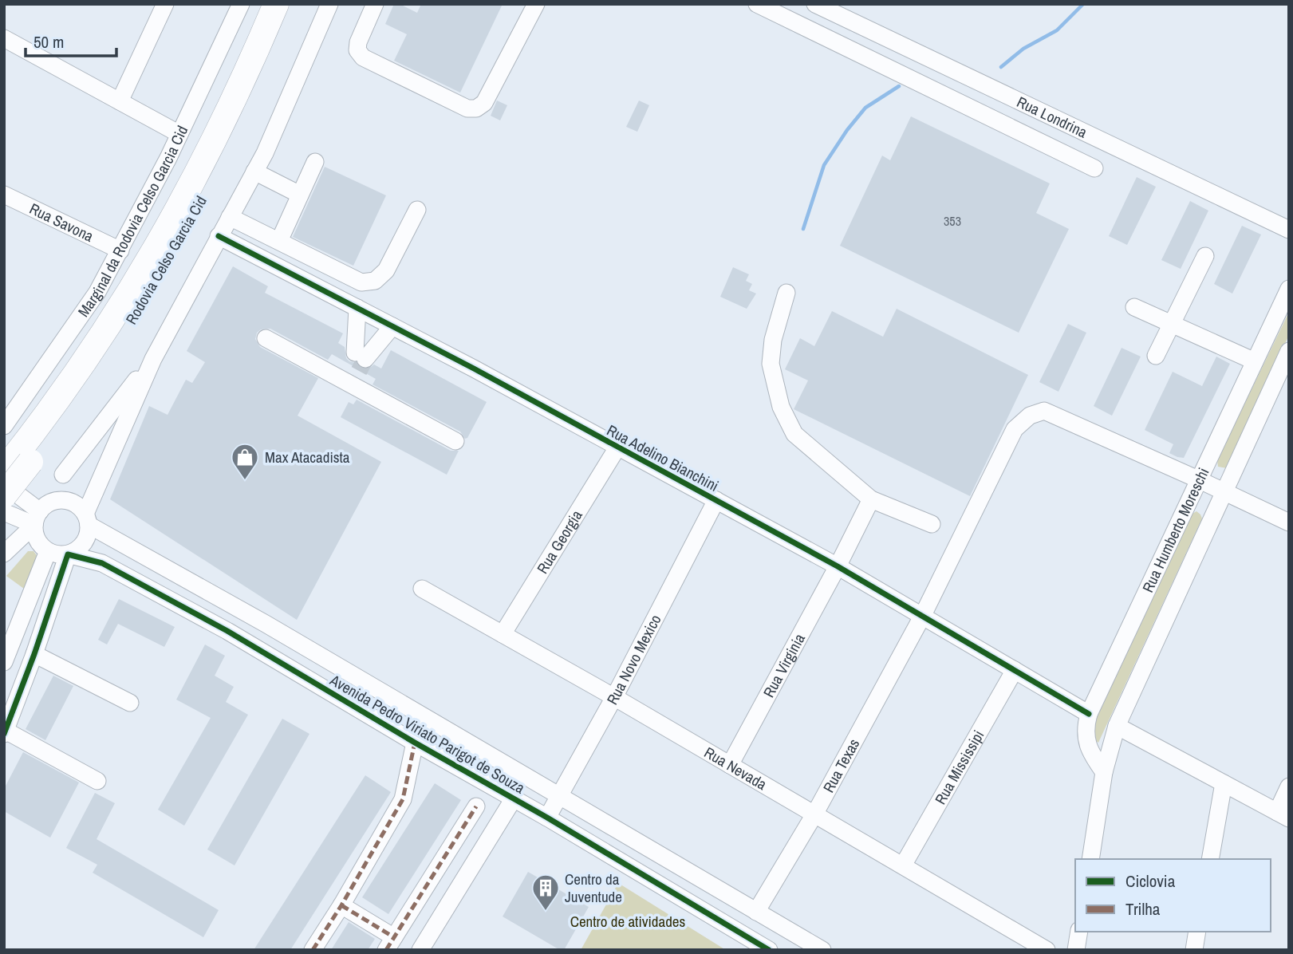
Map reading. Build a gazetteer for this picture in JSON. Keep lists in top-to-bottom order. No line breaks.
{"streets":{"highway":["Rodovia Celso Garcia Cid"],"street":["Rua Londrina","Marginal da Rodovia Celso Garcia Cid","Rua Savona","Rua Adelino Bianchini","Rua Humberto Moreschi","Rua Georgia","Rua Novo Mexico","Rua Virginia","Avenida Pedro Viriato Parigot de Souza","Rua Texas","Rua Mississipi","Rua Nevada"]},"crossings":[["Marginal da Rodovia Celso Garcia Cid","Rua Savona"],["Rua Adelino Bianchini","Rua Humberto Moreschi"],["Rua Adelino Bianchini","Rua Georgia"],["Rua Adelino Bianchini","Rua Novo Mexico"],["Rua Adelino Bianchini","Rua Virginia"],["Rua Adelino Bianchini","Rua Texas"],["Rua Adelino Bianchini","Rua Mississipi"],["Rua Humberto Moreschi","Rua Texas"],["Rua Georgia","Rua Nevada"],["Rua Novo Mexico","Avenida Pedro Viriato Parigot de Souza"],["Rua Novo Mexico","Rua Nevada"],["Rua Virginia","Rua Nevada"],["Avenida Pedro Viriato Parigot de Souza","Rua Texas"],["Rua Texas","Rua Nevada"],["Rua Mississipi","Rua Nevada"]],"parks":["Centro de atividades"],"places":{"shop":["Max Atacadista"],"building":["Centro da Juventude"]},"house_numbers":["353"],"legend":["Ciclovia","Trilha"],"scale_bar":"50 m"}
